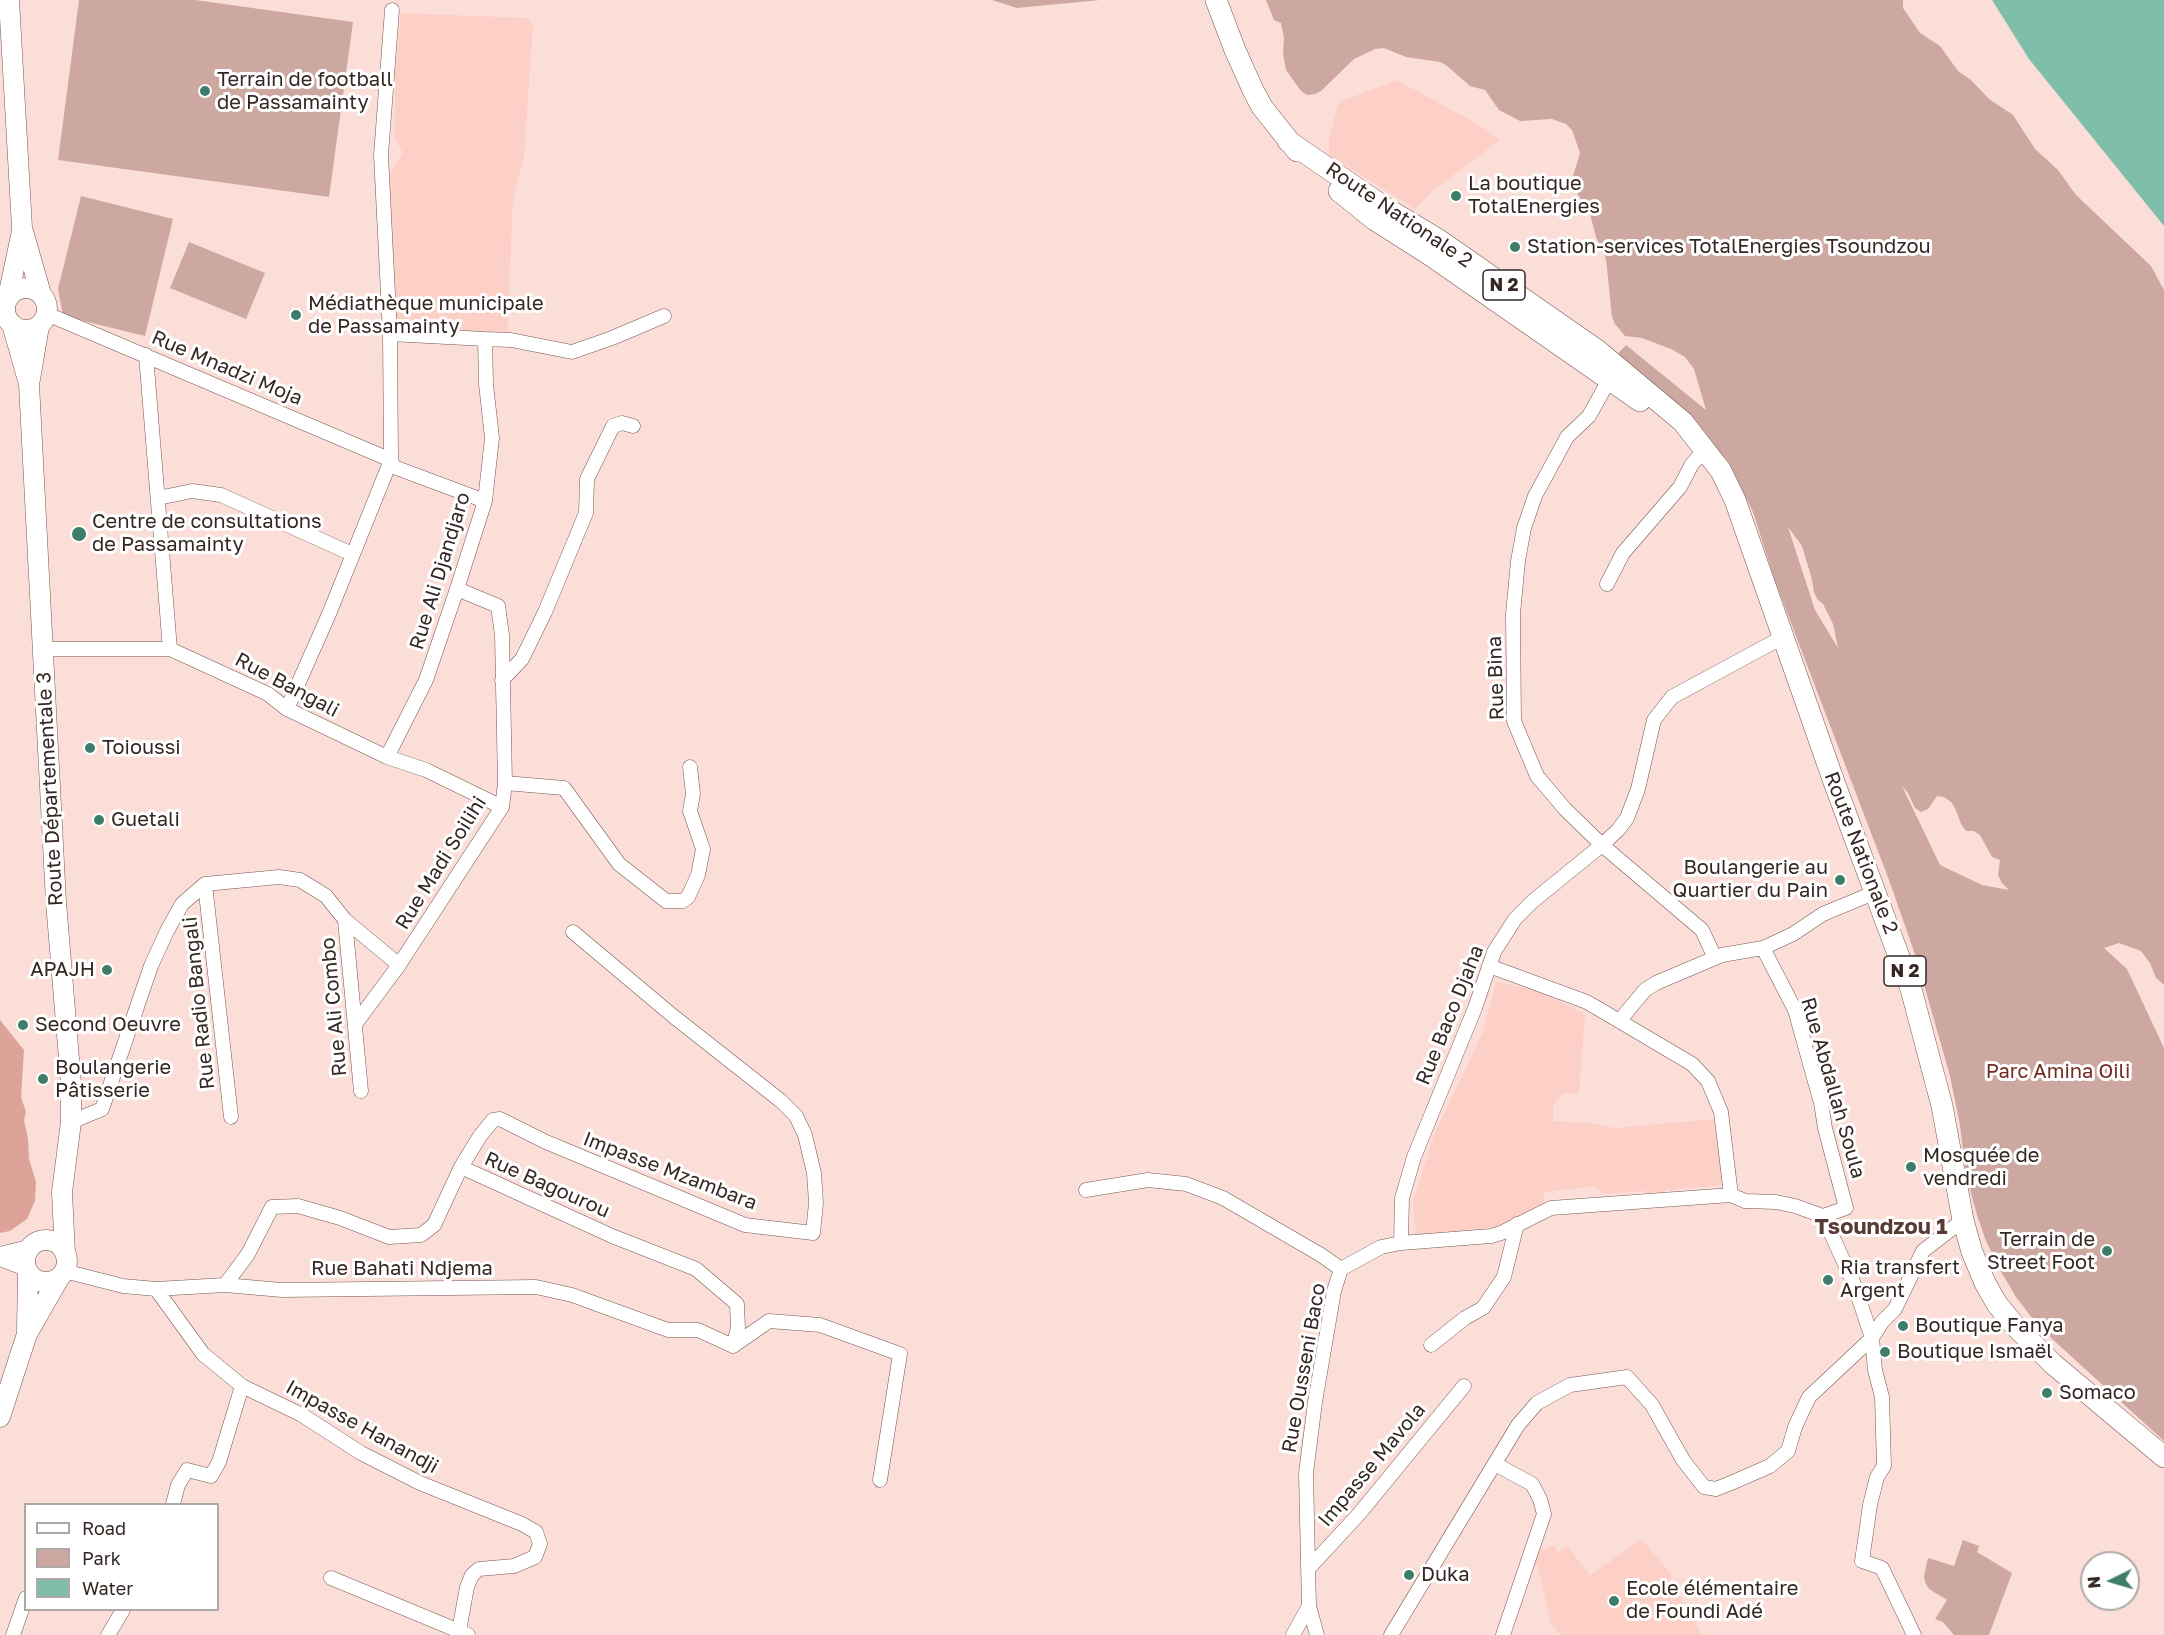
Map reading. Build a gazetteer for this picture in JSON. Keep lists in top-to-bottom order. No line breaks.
{"streets":{"main road":["Route Nationale 2","N 2","Route Départementale 3"],"street":["Rue Mnadzi Moja","Rue Ali Djandjaro","Rue Bina","Rue Bangali","Rue Madi Soilihi","Rue Radio Bangali","Rue Ali Combo","Rue Baco Djaha","Rue Abdallah Soula","Impasse Mzambara","Rue Bagourou","Rue Bahati Ndjema","Rue Ousseni Baco","Impasse Hanandji","Impasse Mavola"]},"crossings":[["Route Nationale 2","N 2"],["Route Nationale 2","Rue Bina"],["Route Nationale 2","Rue Baco Djaha"],["Rue Mnadzi Moja","Rue Ali Djandjaro"],["Rue Mnadzi Moja","Route Départementale 3"],["Rue Ali Djandjaro","Rue Bangali"],["Rue Ali Djandjaro","Rue Madi Soilihi"],["Rue Bina","Rue Baco Djaha"],["Rue Bangali","Route Départementale 3"],["Rue Bangali","Rue Madi Soilihi"],["Route Départementale 3","Rue Bahati Ndjema"],["Rue Madi Soilihi","Rue Ali Combo"],["Rue Radio Bangali","Rue Ali Combo"],["Rue Baco Djaha","Rue Ousseni Baco"],["Rue Abdallah Soula","Rue Ousseni Baco"],["Impasse Mzambara","Rue Bagourou"],["Rue Bagourou","Rue Bahati Ndjema"],["Rue Bahati Ndjema","Impasse Hanandji"],["Rue Ousseni Baco","Impasse Mavola"]],"districts":["Tsoundzou 1"],"parks":["Parc Amina Oili"],"places":["Terrain de football de Passamainty","La boutique TotalEnergies","Station-services TotalEnergies Tsoundzou","Médiathèque municipale de Passamainty","Centre de consultations de Passamainty","Toioussi","Guetali","Boulangerie au Quartier du Pain","APAJH","Second Oeuvre","Boulangerie Pâtisserie","Mosquée de vendredi","Terrain de Street Foot","Ria transfert Argent","Boutique Fanya","Boutique Ismaël","Somaco","Duka","Ecole élémentaire de Foundi Adé"],"legend":["Road","Park","Water"],"north":"left"}
